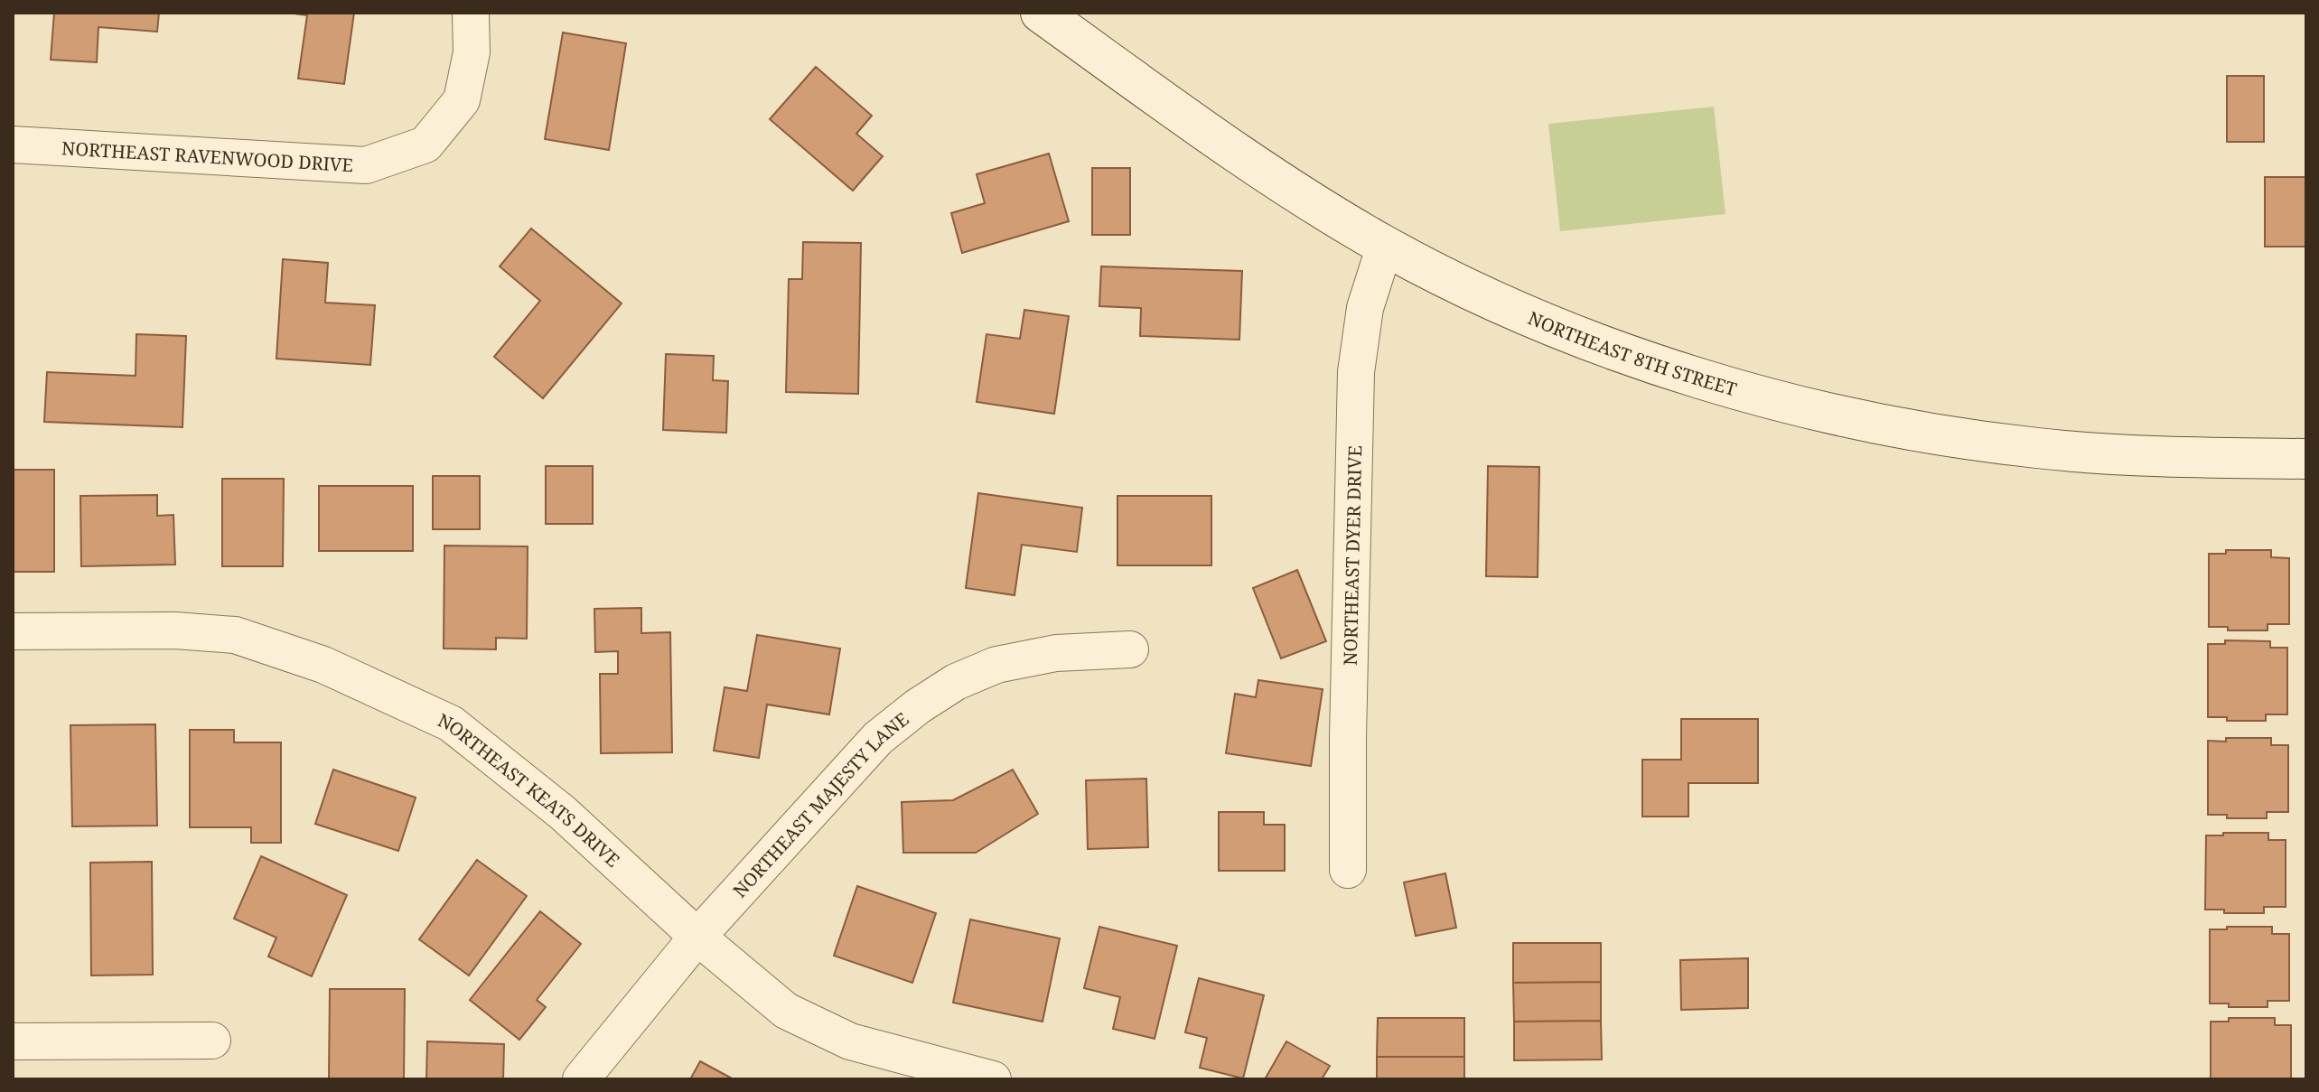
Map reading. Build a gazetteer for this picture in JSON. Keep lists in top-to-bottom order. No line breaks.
{"streets":{"main road":["NORTHEAST 8TH STREET"],"street":["NORTHEAST RAVENWOOD DRIVE","NORTHEAST DYER DRIVE","NORTHEAST KEATS DRIVE","NORTHEAST MAJESTY LANE"]},"crossings":[["NORTHEAST 8TH STREET","NORTHEAST DYER DRIVE"],["NORTHEAST KEATS DRIVE","NORTHEAST MAJESTY LANE"]]}
